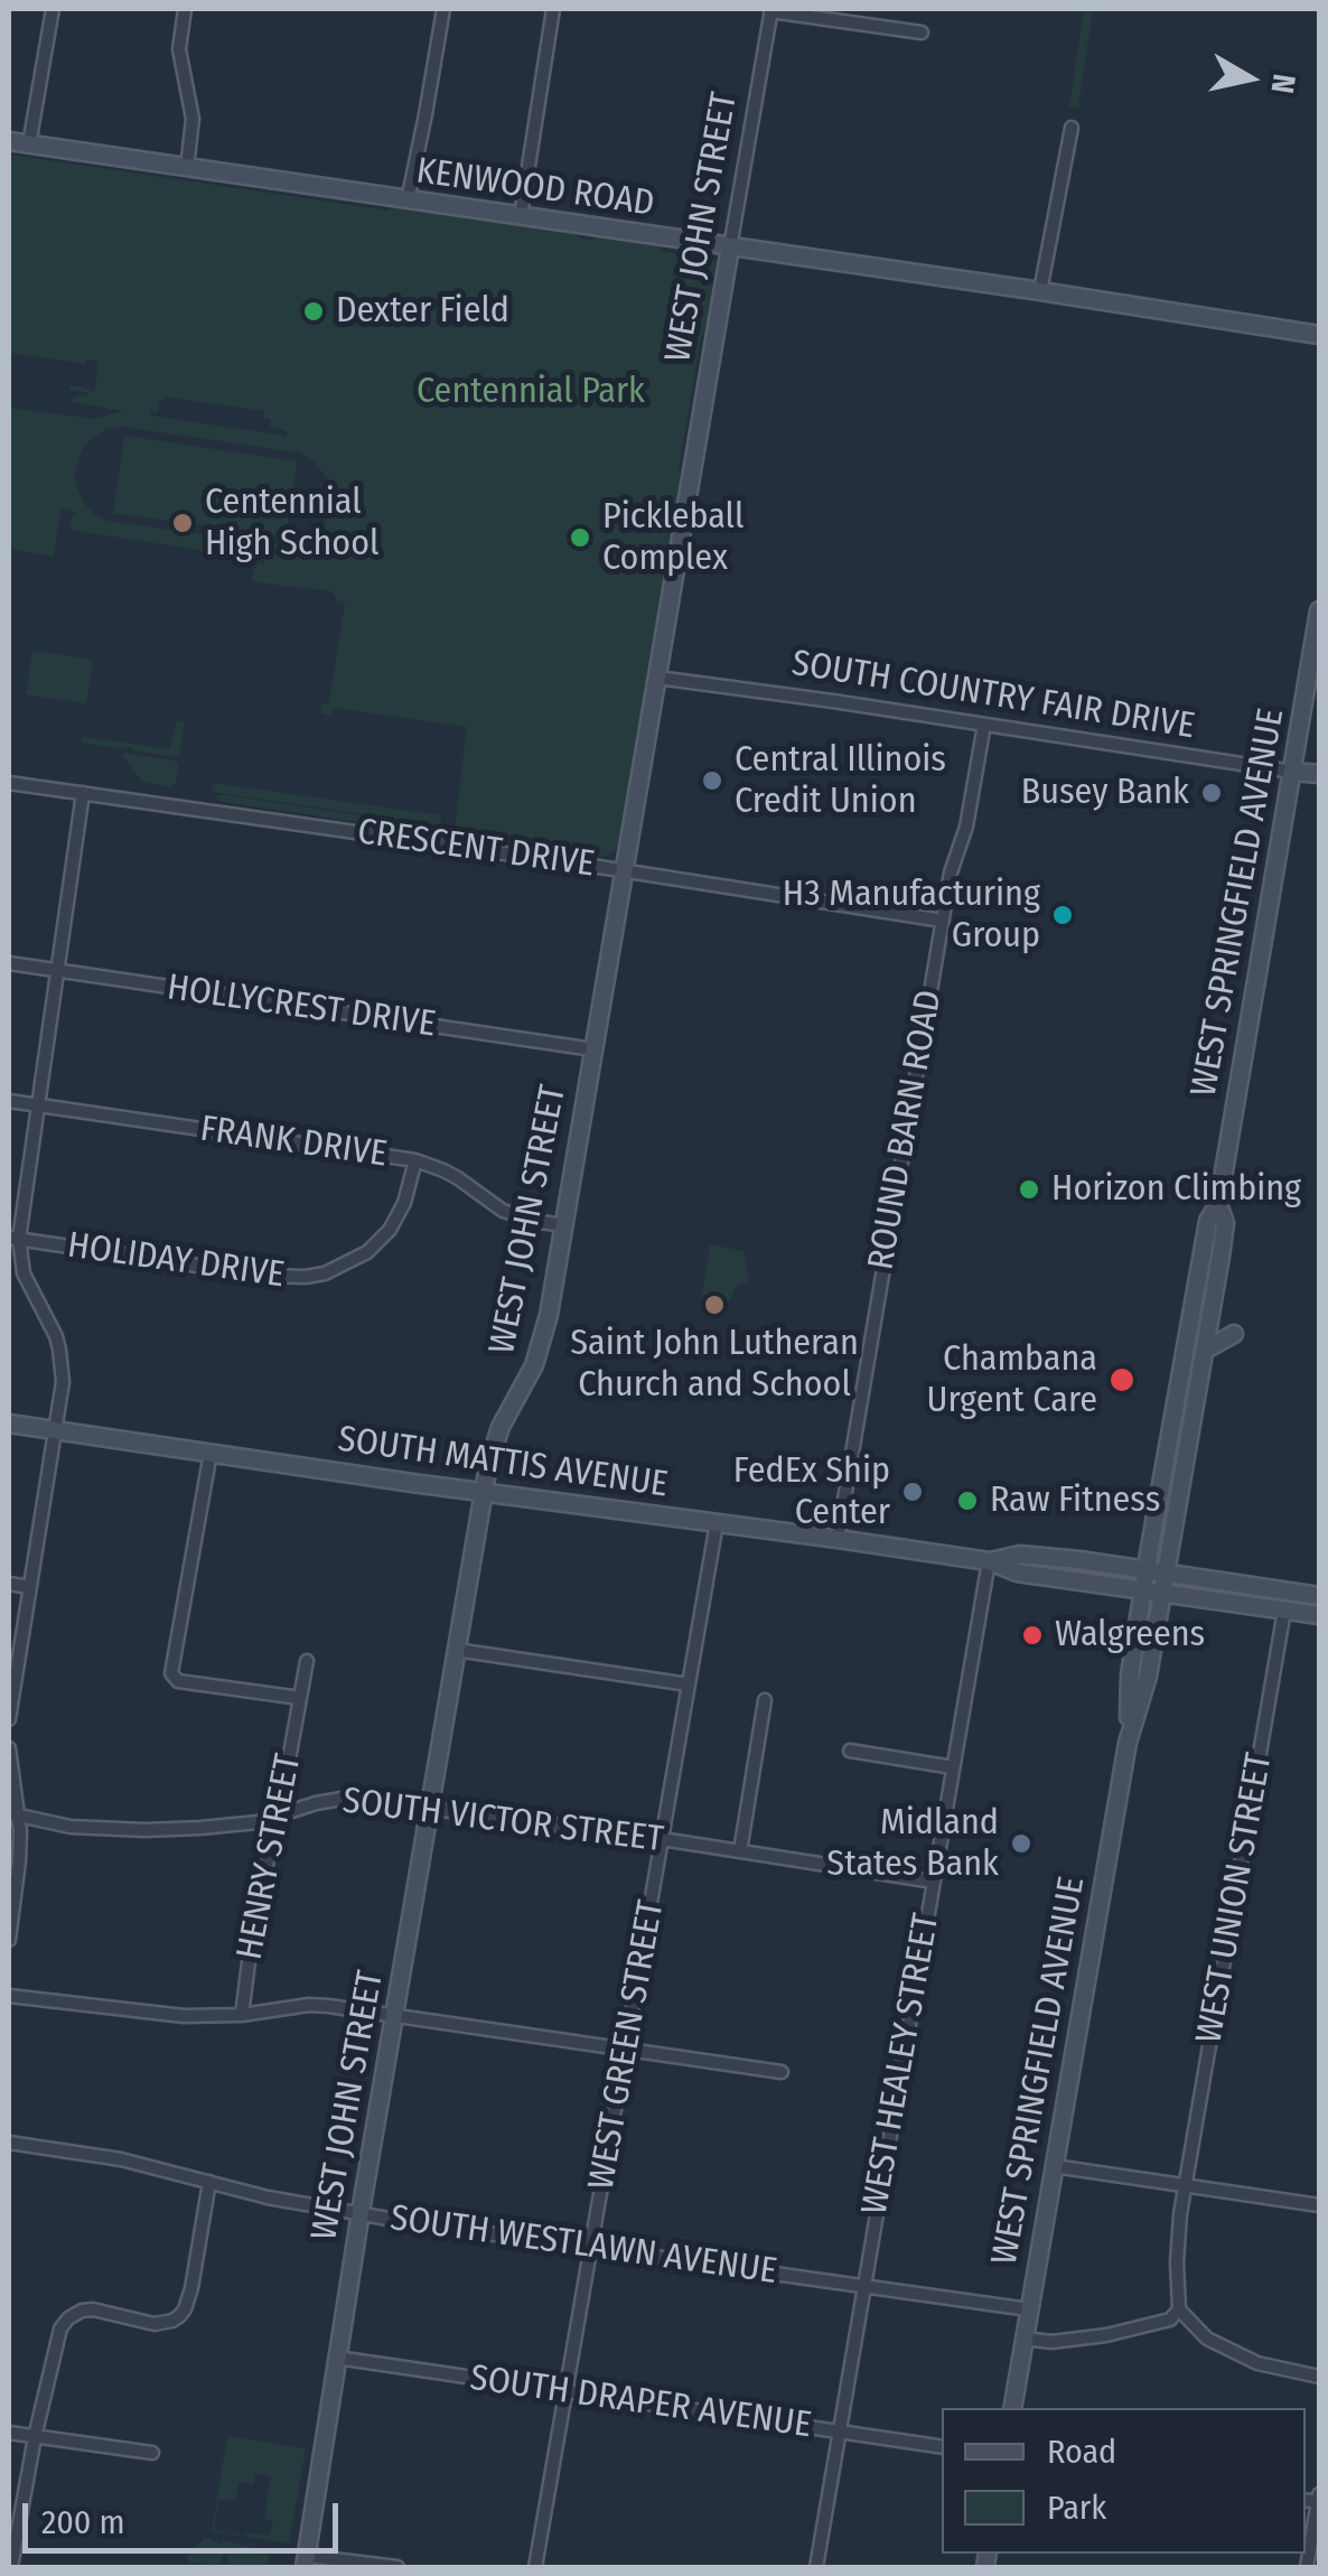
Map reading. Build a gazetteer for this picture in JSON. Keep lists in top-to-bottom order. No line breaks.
{"streets":{"main road":["KENWOOD ROAD","WEST JOHN STREET","SOUTH COUNTRY FAIR DRIVE","WEST SPRINGFIELD AVENUE","SOUTH MATTIS AVENUE"],"street":["CRESCENT DRIVE","HOLLYCREST DRIVE","ROUND BARN ROAD","FRANK DRIVE","HOLIDAY DRIVE","SOUTH VICTOR STREET","HENRY STREET","WEST UNION STREET","WEST GREEN STREET","WEST HEALEY STREET","SOUTH WESTLAWN AVENUE","SOUTH DRAPER AVENUE"]},"crossings":[["KENWOOD ROAD","WEST JOHN STREET"],["WEST JOHN STREET","SOUTH COUNTRY FAIR DRIVE"],["WEST JOHN STREET","CRESCENT DRIVE"],["WEST JOHN STREET","HOLLYCREST DRIVE"],["WEST JOHN STREET","FRANK DRIVE"],["WEST JOHN STREET","SOUTH MATTIS AVENUE"],["WEST JOHN STREET","SOUTH VICTOR STREET"],["WEST JOHN STREET","SOUTH WESTLAWN AVENUE"],["WEST JOHN STREET","SOUTH DRAPER AVENUE"],["SOUTH COUNTRY FAIR DRIVE","WEST SPRINGFIELD AVENUE"],["SOUTH COUNTRY FAIR DRIVE","ROUND BARN ROAD"],["CRESCENT DRIVE","ROUND BARN ROAD"],["WEST SPRINGFIELD AVENUE","SOUTH MATTIS AVENUE"],["WEST SPRINGFIELD AVENUE","SOUTH WESTLAWN AVENUE"],["ROUND BARN ROAD","SOUTH MATTIS AVENUE"],["FRANK DRIVE","HOLIDAY DRIVE"],["SOUTH MATTIS AVENUE","WEST UNION STREET"],["SOUTH MATTIS AVENUE","WEST GREEN STREET"],["SOUTH MATTIS AVENUE","WEST HEALEY STREET"],["SOUTH VICTOR STREET","HENRY STREET"],["SOUTH VICTOR STREET","WEST GREEN STREET"],["SOUTH VICTOR STREET","WEST HEALEY STREET"],["WEST GREEN STREET","SOUTH WESTLAWN AVENUE"],["WEST GREEN STREET","SOUTH DRAPER AVENUE"],["WEST HEALEY STREET","SOUTH WESTLAWN AVENUE"],["WEST HEALEY STREET","SOUTH DRAPER AVENUE"]],"parks":["Centennial Park"],"places":["Dexter Field","Centennial High School","Pickleball Complex","Central Illinois Credit Union","Busey Bank","H3 Manufacturing Group","Horizon Climbing","Saint John Lutheran Church and School","Chambana Urgent Care","FedEx Ship Center","Raw Fitness","Walgreens","Midland States Bank"],"legend":["Road","Park"],"scale_bar":"200 m","north":"right"}
